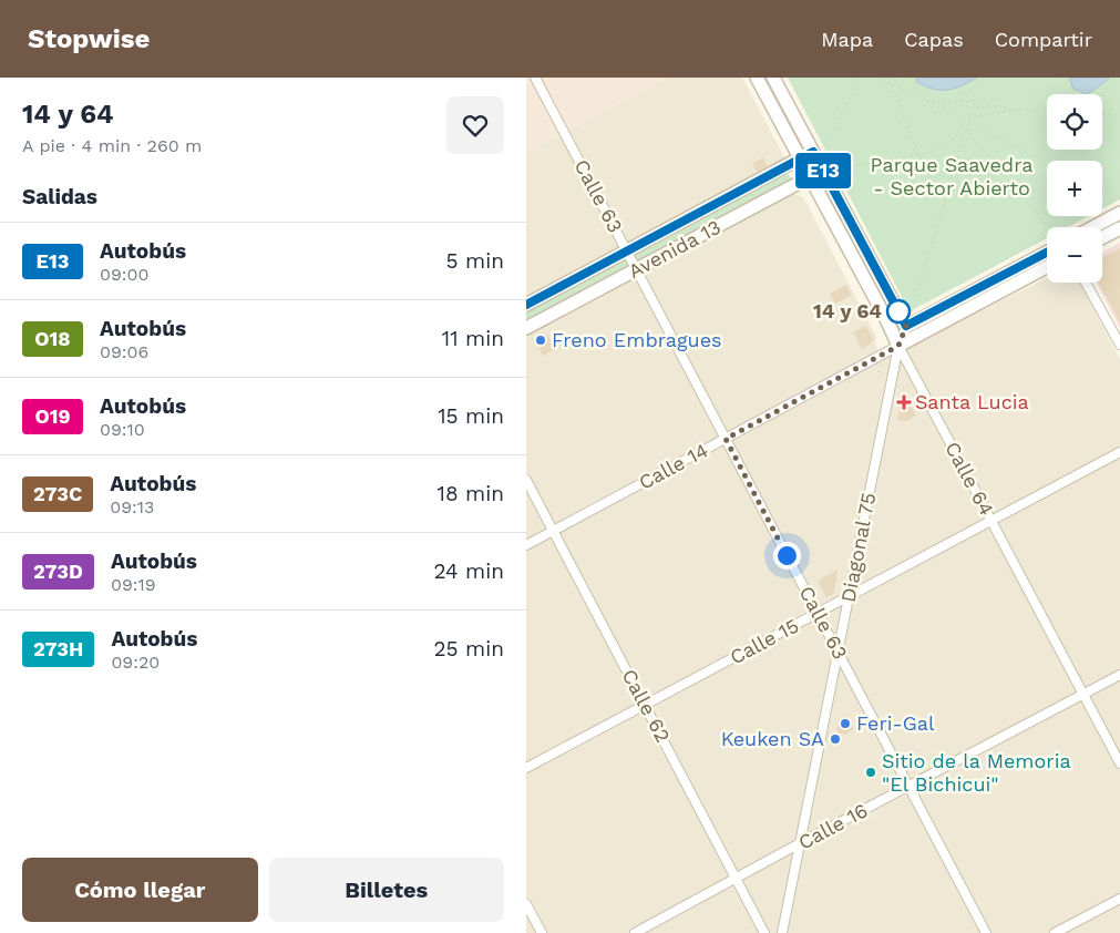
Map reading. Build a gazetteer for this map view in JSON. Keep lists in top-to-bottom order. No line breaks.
{"streets":{"main road":["Avenida 13","Calle 14","Calle 64"],"street":["Calle 63","Diagonal 75","Calle 15","Calle 62","Calle 16"]},"crossings":[["Calle 63","Avenida 13"],["Calle 63","Calle 14"],["Calle 63","Diagonal 75"],["Calle 63","Calle 15"],["Calle 63","Calle 16"],["Avenida 13","Calle 64"],["Calle 14","Calle 64"],["Calle 14","Diagonal 75"],["Calle 14","Calle 62"],["Calle 64","Diagonal 75"],["Calle 64","Calle 15"],["Calle 64","Calle 16"],["Diagonal 75","Calle 15"],["Diagonal 75","Calle 16"],["Calle 15","Calle 62"],["Calle 62","Calle 16"]],"parks":["Parque Saavedra - Sector Abierto"],"places":{"other":["14 y 64","Freno Embragues","Feri-Gal","Keuken SA","Sitio de la Memoria \"El Bichicui\""],"health":["Santa Lucia"]},"lines":["bus line E13"],"page":{"header":"Stopwise","nav":["Mapa","Capas","Compartir"],"heading":[["14 y 64","A pie · 4 min · 260 m"],"Salidas"],"on_map":"E13","map_buttons":["+","−"],"list":[{"mark":"E13","name":"Autobús","note":"09:00","value":"5 min"},{"mark":"O18","name":"Autobús","note":"09:06","value":"11 min"},{"mark":"O19","name":"Autobús","note":"09:10","value":"15 min"},{"mark":"273C","name":"Autobús","note":"09:13","value":"18 min"},{"mark":"273D","name":"Autobús","note":"09:19","value":"24 min"},{"mark":"273H","name":"Autobús","note":"09:20","value":"25 min"}],"buttons":["Cómo llegar","Billetes"]}}
